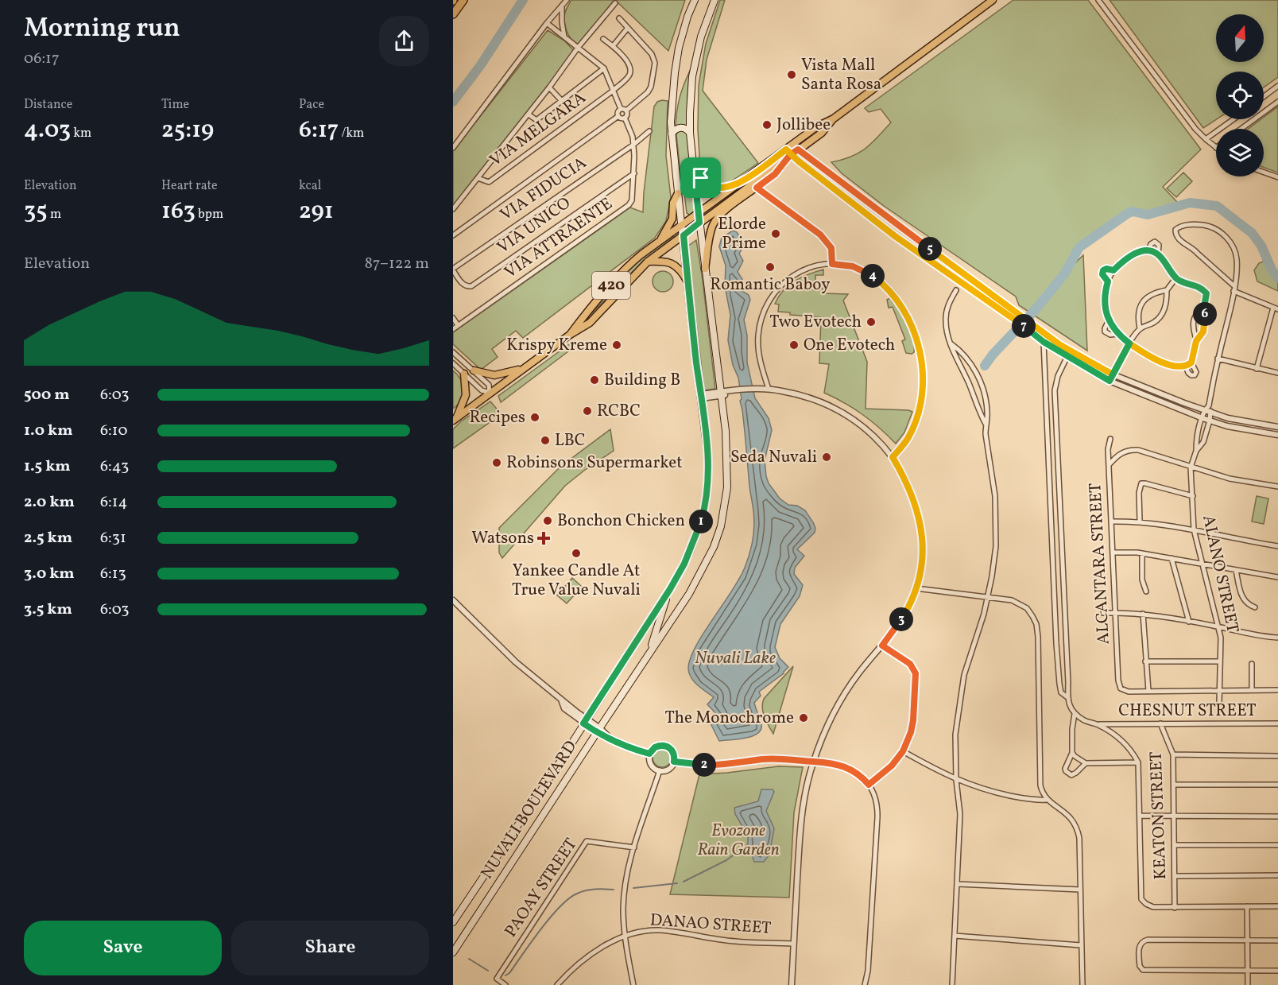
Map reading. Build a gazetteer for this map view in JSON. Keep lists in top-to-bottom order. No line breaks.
{"streets":{"main road":["420","NUVALI BOULEVARD"],"street":["VIA MELGARA","VIA FIDUCIA","VIA UNICO","VIA ATTRAENTE","ALCANTARA STREET","ALANO STREET","CHESNUT STREET","KEATON STREET","PAOAY STREET","DANAO STREET"]},"crossings":[["VIA FIDUCIA","VIA UNICO"],["VIA FIDUCIA","VIA ATTRAENTE"],["VIA UNICO","VIA ATTRAENTE"],["420","NUVALI BOULEVARD"],["CHESNUT STREET","KEATON STREET"]],"water":["Nuvali Lake"],"parks":["Evozone Rain Garden"],"places":{"other":["Vista Mall Santa Rosa","Jollibee","Elorde Prime","Romantic Baboy","Two Evotech","Krispy Kreme","One Evotech","Building B","RCBC","Recipes","LBC","Seda Nuvali","Robinsons Supermarket","Bonchon Chicken","Yankee Candle At True Value Nuvali","The Monochrome"],"health":["Watsons"]},"north":"top","page":{"heading":["Morning run","06:17"],"stats":[["Distance","4.03 km"],["Time","25:19"],["Pace","6:17 /km"],["Elevation","35 m"],["Heart rate","163 bpm"],["kcal","291"]],"pins":["5","4","6","7","1","3","2"],"chart":["Elevation","87–122 m"],"list":[{"name":"500 m","note":"6:03"},{"name":"1.0 km","note":"6:10"},{"name":"1.5 km","note":"6:43"},{"name":"2.0 km","note":"6:14"},{"name":"2.5 km","note":"6:31"},{"name":"3.0 km","note":"6:13"},{"name":"3.5 km","note":"6:03"}],"buttons":["Save","Share"]}}
